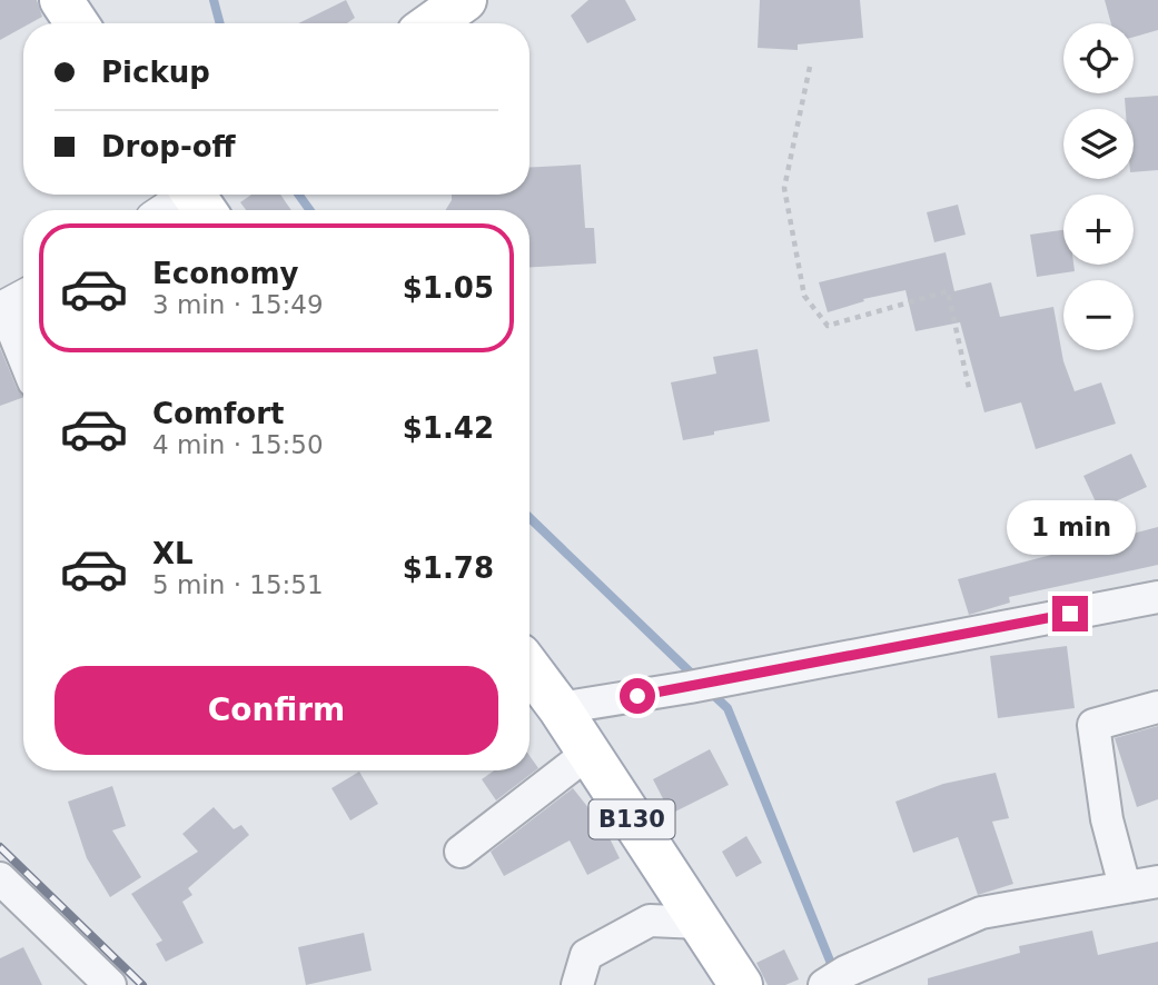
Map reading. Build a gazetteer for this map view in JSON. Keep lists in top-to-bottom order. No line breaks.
{"streets":{"main road":["B130"]},"page":{"map_buttons":["+","−"],"banner":["Pickup","Drop-off"],"list":[{"name":"Economy","note":"3 min · 15:49","value":"$1.05"},{"name":"Comfort","note":"4 min · 15:50","value":"$1.42"},{"name":"XL","note":"5 min · 15:51","value":"$1.78"}],"bubble":"1 min","buttons":"Confirm"}}
